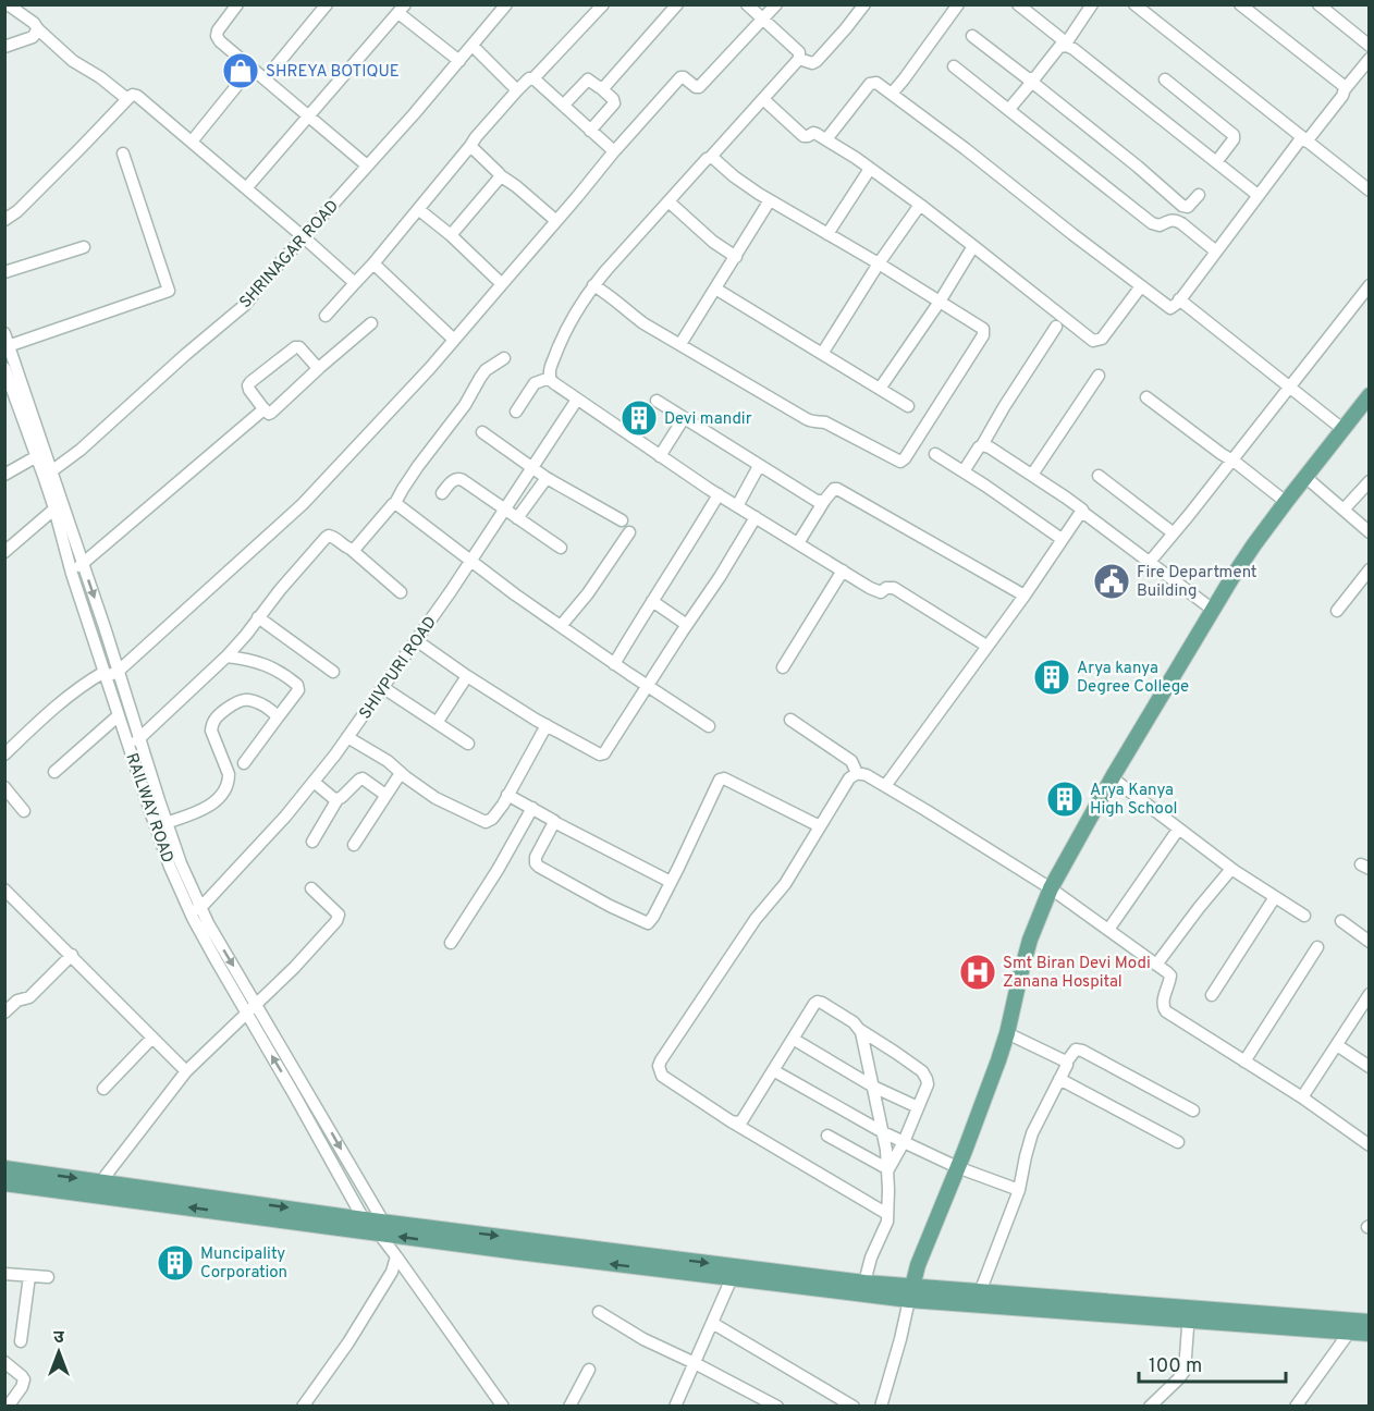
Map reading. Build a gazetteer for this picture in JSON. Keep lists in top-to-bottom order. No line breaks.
{"streets":{"street":["SHRINAGAR ROAD","SHIVPURI ROAD","RAILWAY ROAD"]},"crossings":[["SHIVPURI ROAD","RAILWAY ROAD"]],"places":{"shop":["SHREYA BOTIQUE"],"building":["Devi mandir","Arya kanya Degree College","Arya Kanya High School","Muncipality Corporation"],"public building":["Fire Department Building"],"hospital":["Smt Biran Devi Modi Zanana Hospital"]},"scale_bar":"100 m","north":"top"}
